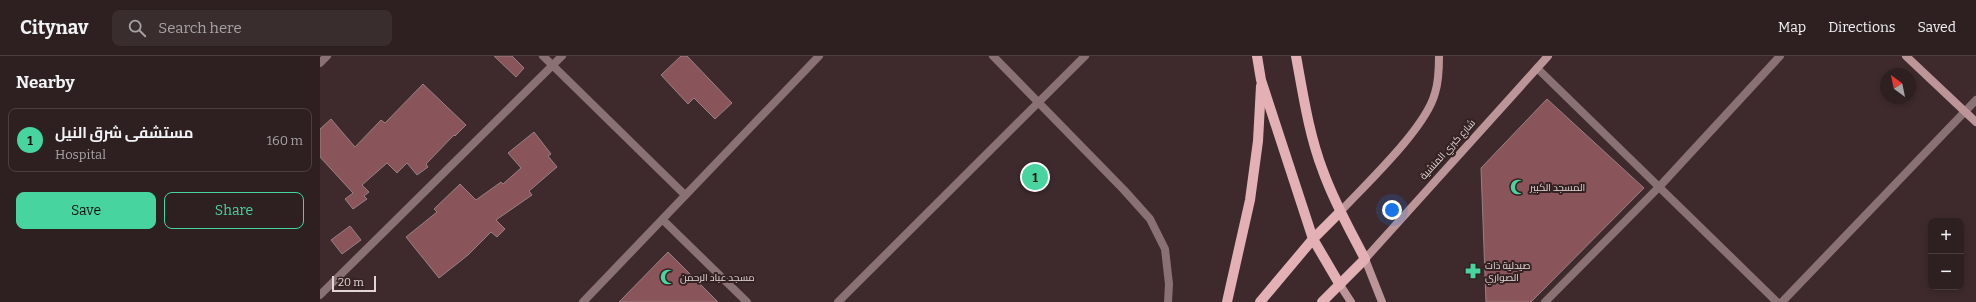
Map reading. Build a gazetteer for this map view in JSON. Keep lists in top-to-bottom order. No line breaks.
{"streets":{"main road":["شارع كبري المنشية"]},"places":{"mosque":["المسجد الكبير","مسجد عباد الرحمن"],"pharmacy":["صيدلية ذات الصواري"]},"scale_bar":"20 m","north":"top left","page":{"header":"Citynav","search":"Search here","nav":["Map","Directions","Saved"],"heading":"Nearby","list":[{"mark":"1","name":"مستشفى شرق النيل","note":"Hospital","value":"160 m"}],"pins":"1","buttons":["Save","Share"],"map_buttons":["+","−"],"scale":"20 m"}}
